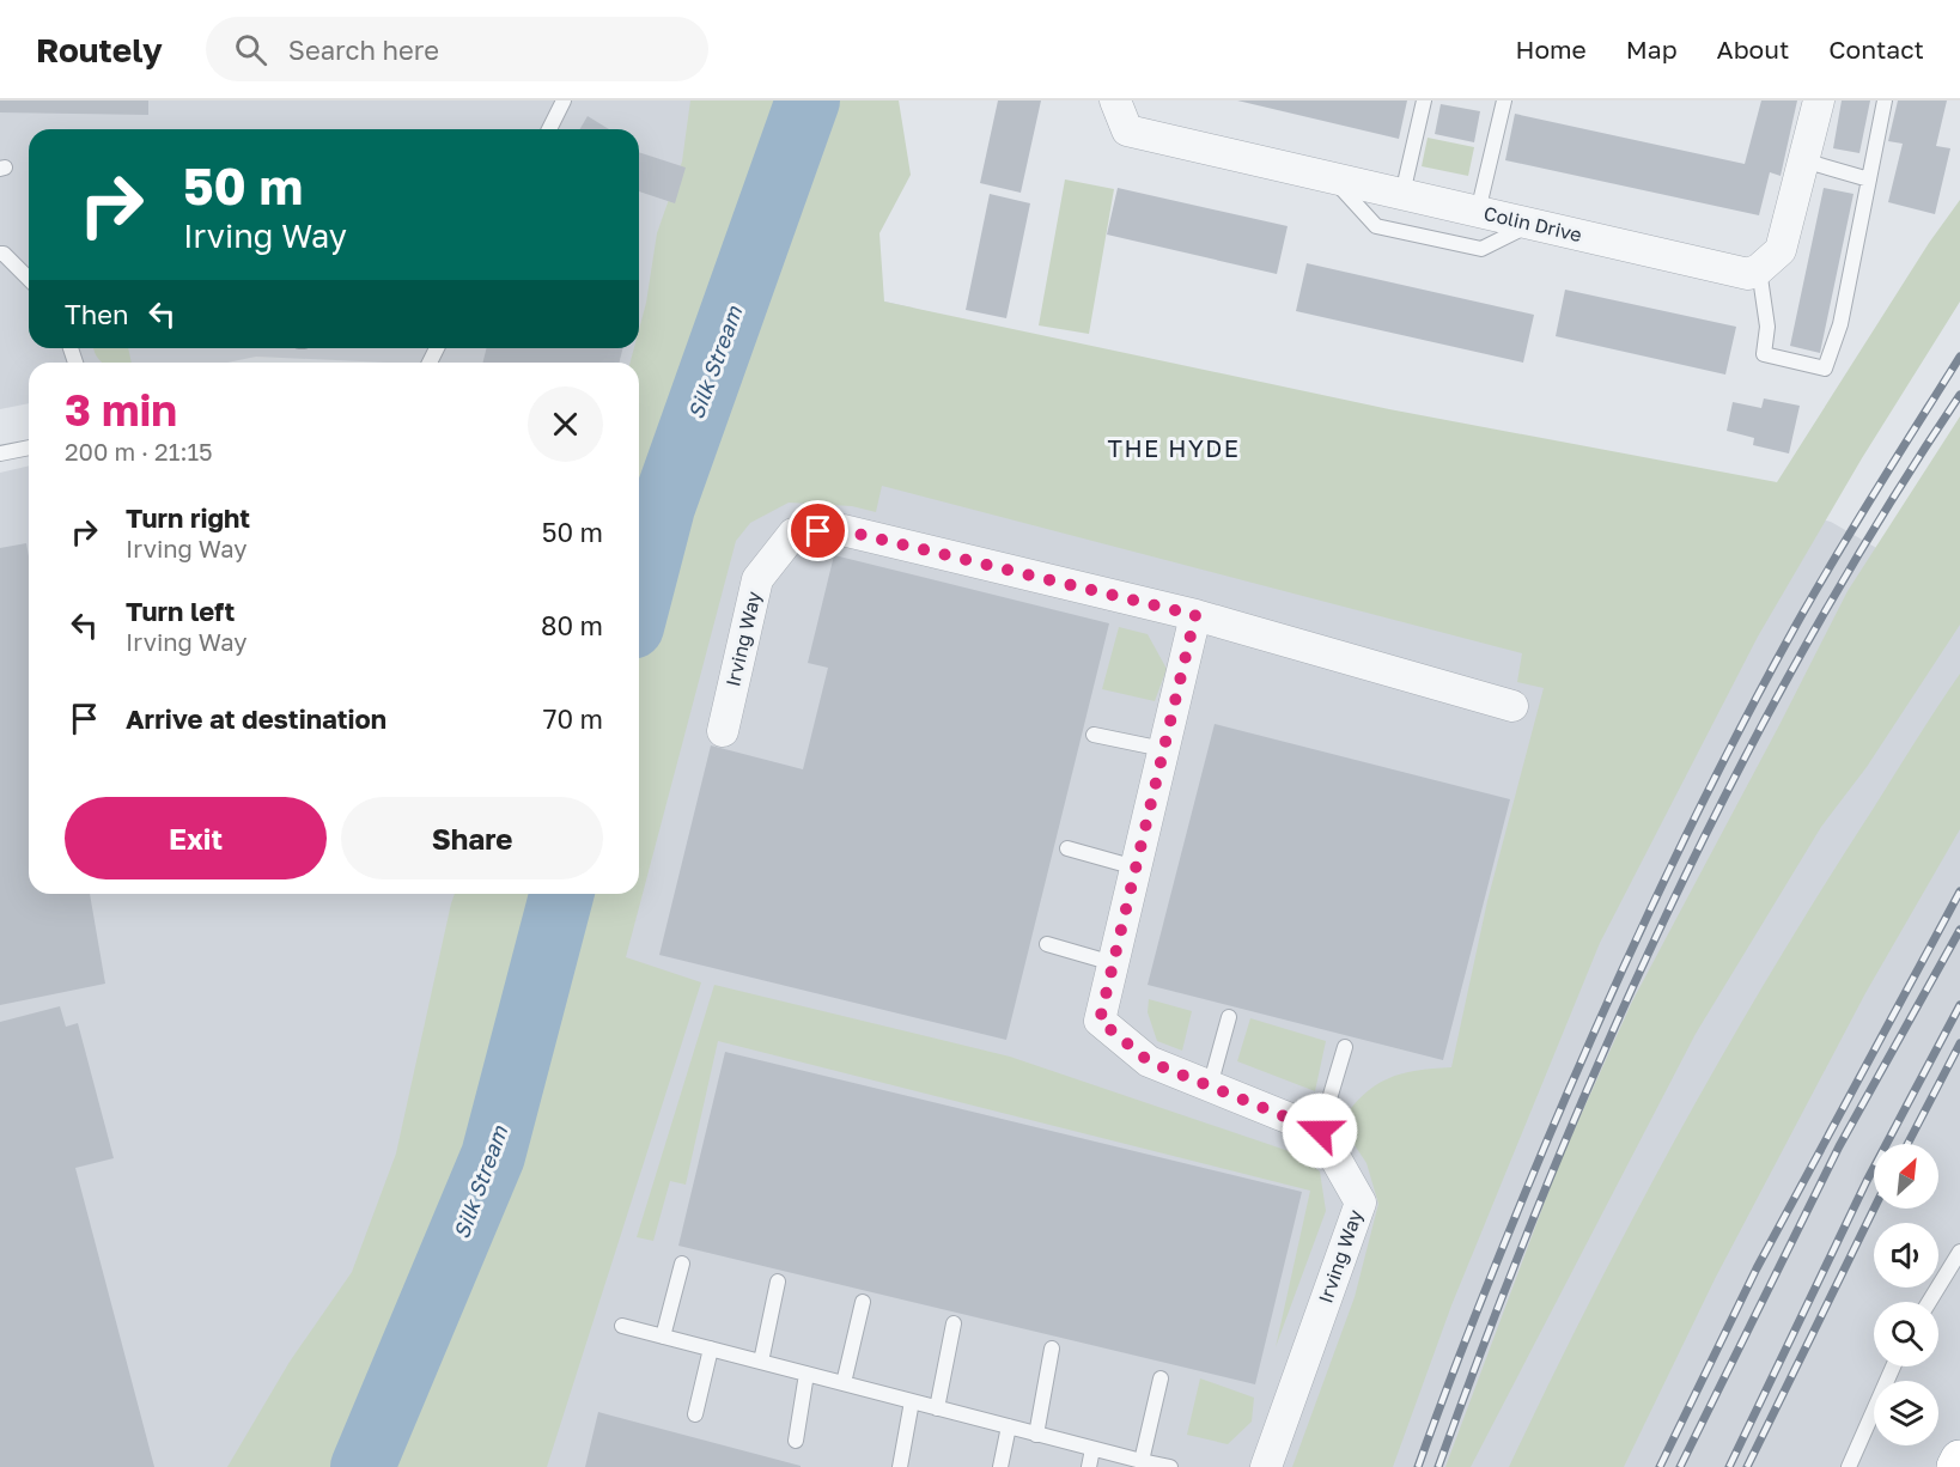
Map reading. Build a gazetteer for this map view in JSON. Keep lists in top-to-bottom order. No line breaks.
{"streets":{"street":["Colin Drive","Irving Way"]},"districts":["THE HYDE"],"water":["Silk Stream"],"north":"top right","page":{"header":"Routely","search":"Search here","nav":["Home","Map","About","Contact"],"turn":["50 m","Irving Way"],"then":"Then","heading":["3 min","200 m · 21:15"],"list":[{"name":"Turn right","note":"Irving Way","value":"50 m"},{"name":"Turn left","note":"Irving Way","value":"80 m"},{"name":"Arrive at destination","value":"70 m"}],"buttons":["Exit","Share"]}}
